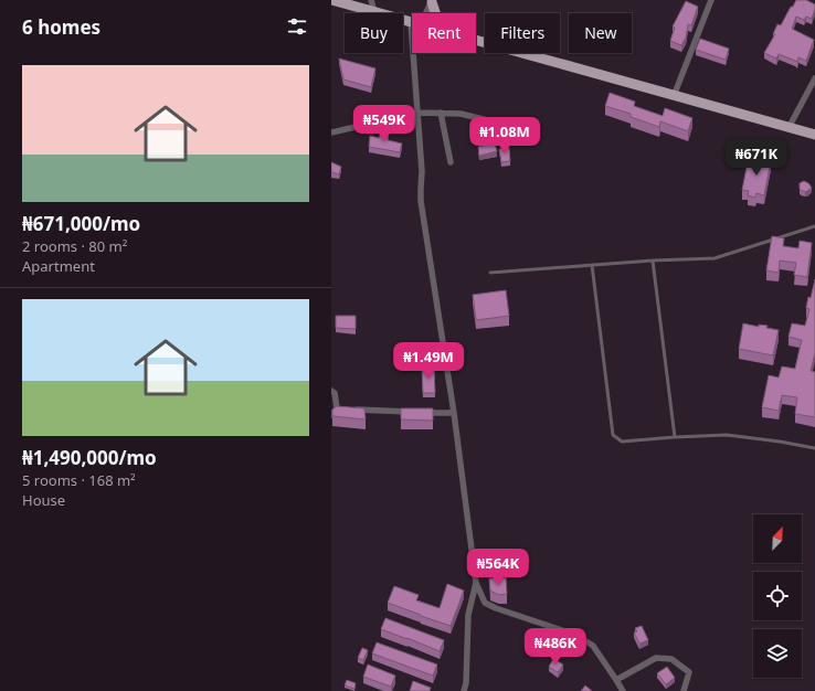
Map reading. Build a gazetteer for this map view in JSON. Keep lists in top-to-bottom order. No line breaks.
{"north":"top right","page":{"heading":"6 homes","chip":["Buy","Rent","Filters","New"],"list":[{"name":"₦671,000/mo","note":"2 rooms · 80 m² · Apartment"},{"name":"₦1,490,000/mo","note":"5 rooms · 168 m² · House"}],"price":["₦549K","₦1.08M","₦671K","₦1.49M","₦564K","₦486K"]}}
